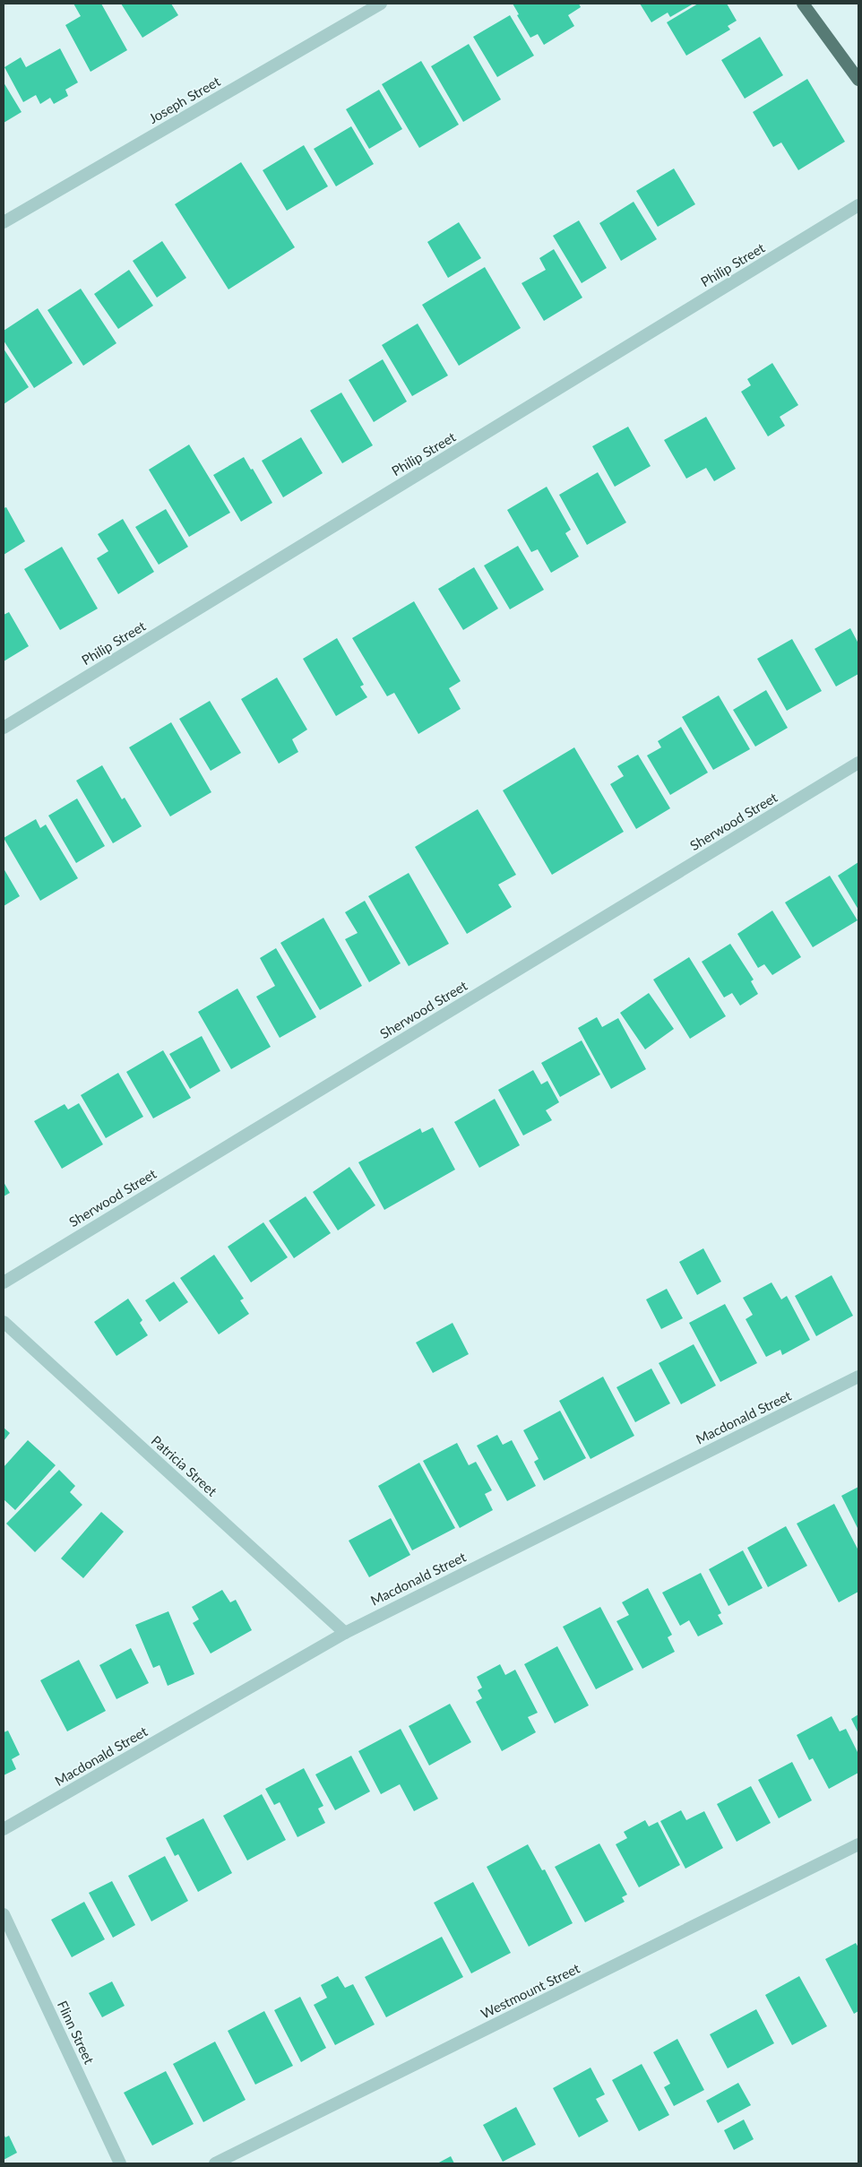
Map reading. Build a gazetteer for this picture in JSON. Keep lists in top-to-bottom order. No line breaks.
{"streets":{"street":["Joseph Street","Philip Street","Sherwood Street","Macdonald Street","Patricia Street","Westmount Street","Flinn Street"]},"crossings":[["Macdonald Street","Patricia Street"]]}
